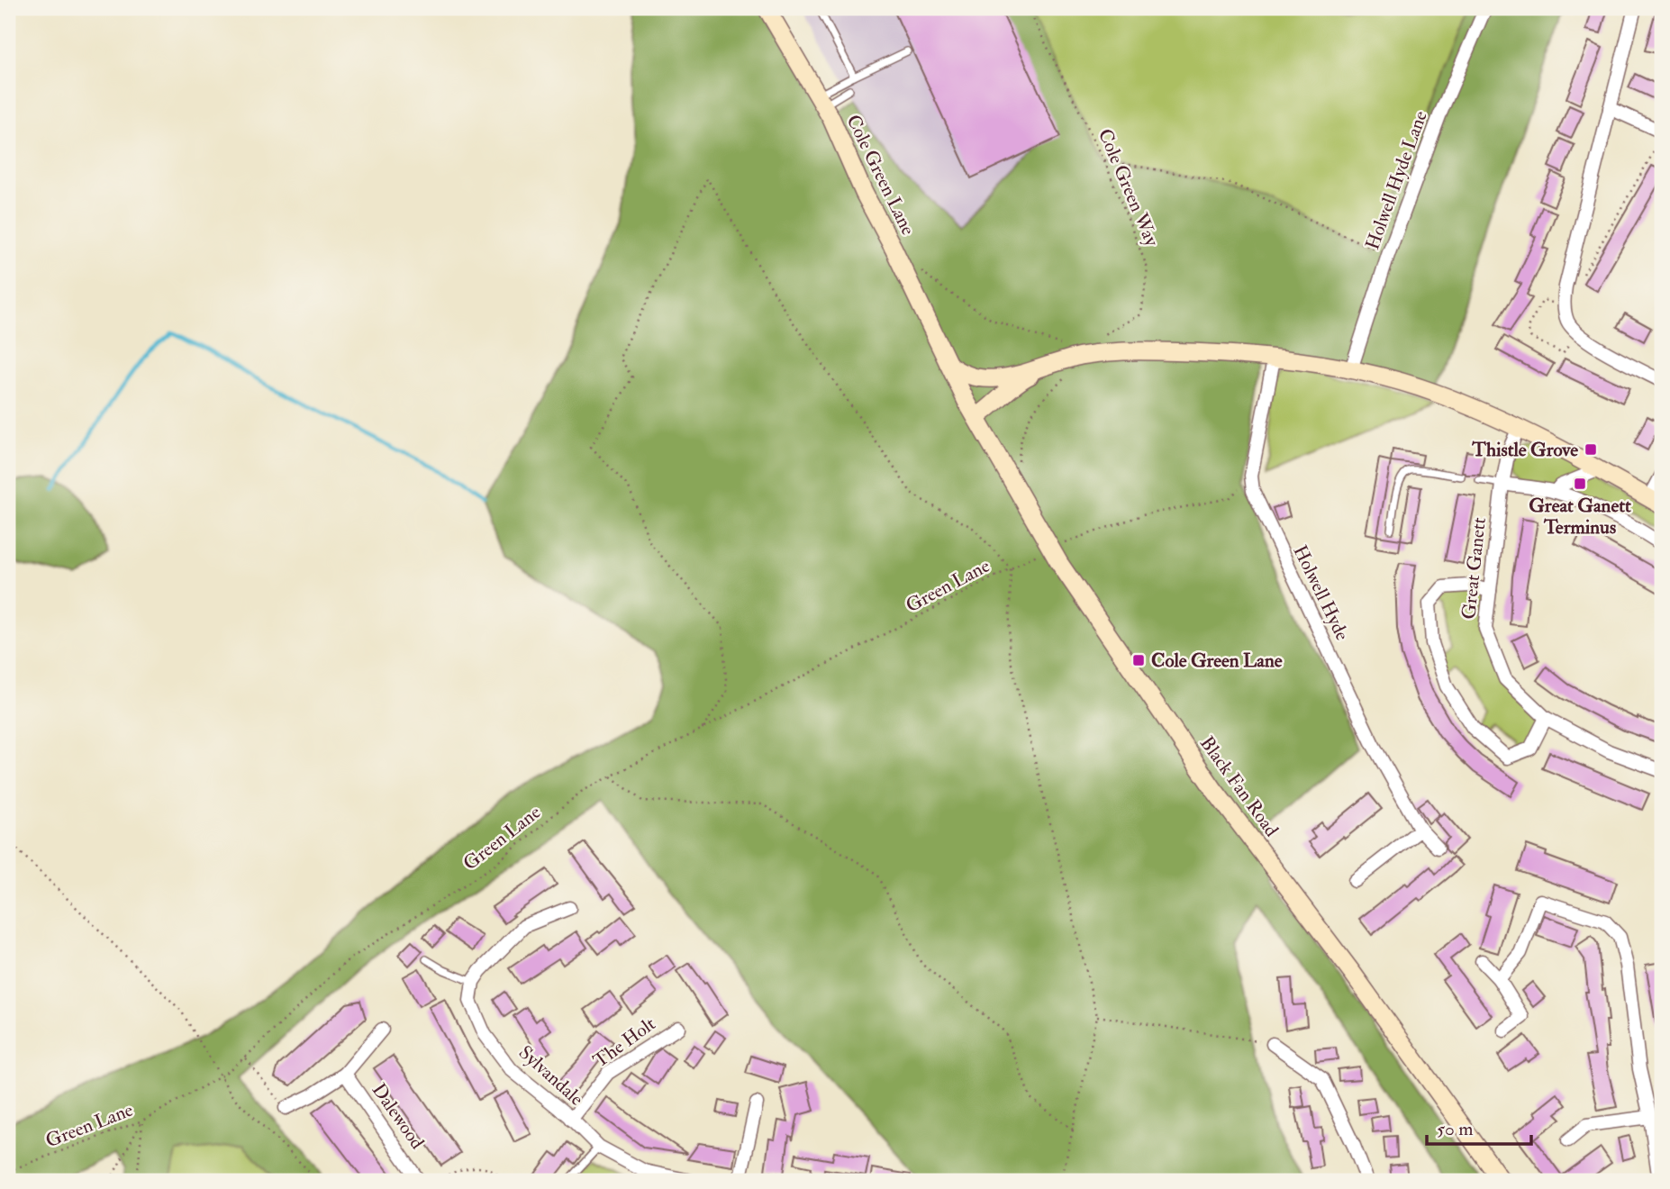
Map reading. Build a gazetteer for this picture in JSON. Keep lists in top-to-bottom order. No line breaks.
{"streets":{"main road":["Cole Green Lane","Black Fan Road"],"street":["Holwell Hyde Lane","Great Ganett","Holwell Hyde","The Holt","Sylvandale","Dalewood"],"path":["Cole Green Way","Green Lane"]},"crossings":[["Cole Green Lane","Black Fan Road"],["The Holt","Sylvandale"]],"places":{"transit":["Thistle Grove","Great Ganett Terminus","Cole Green Lane"]},"scale_bar":"50 m"}
